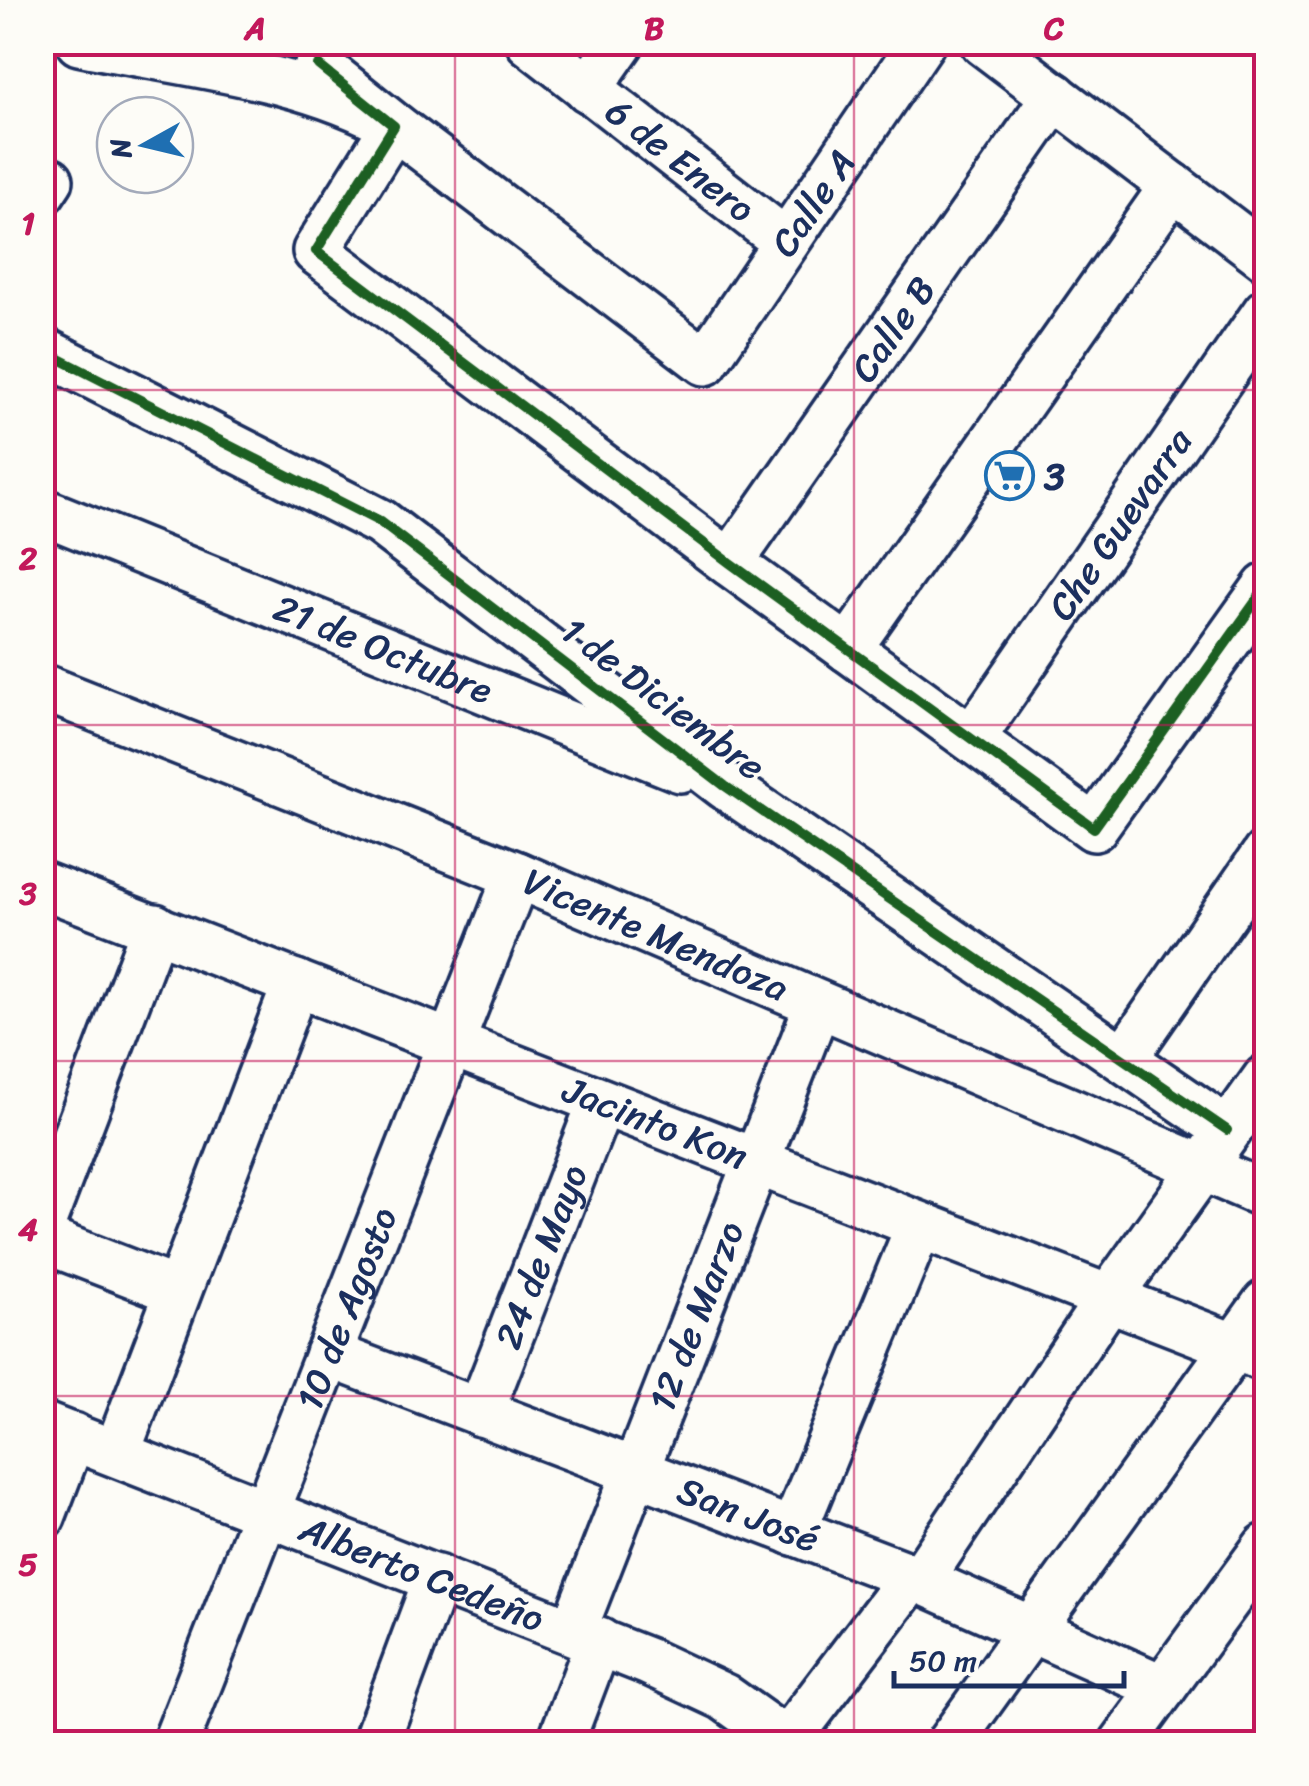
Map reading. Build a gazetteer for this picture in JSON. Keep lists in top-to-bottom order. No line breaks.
{"streets":{"street":["6 de Enero","Calle A","Calle B","Che Guevarra","21 de Octubre","1 de Diciembre","Vicente Mendoza","Jacinto Kon","24 de Mayo","10 de Agosto","12 de Marzo","San José","Alberto Cedeño"]},"crossings":[["6 de Enero","Calle A"],["21 de Octubre","1 de Diciembre"],["Vicente Mendoza","10 de Agosto"],["Vicente Mendoza","12 de Marzo"],["Jacinto Kon","24 de Mayo"],["Jacinto Kon","10 de Agosto"],["Jacinto Kon","12 de Marzo"],["24 de Mayo","San José"],["10 de Agosto","San José"],["10 de Agosto","Alberto Cedeño"],["12 de Marzo","San José"],["12 de Marzo","Alberto Cedeño"]],"places":{"supermarket":["3"]},"scale_bar":"50 m","north":"left","grid":{"columns":["A","B","C"],"rows":["1","2","3","4","5"]}}
